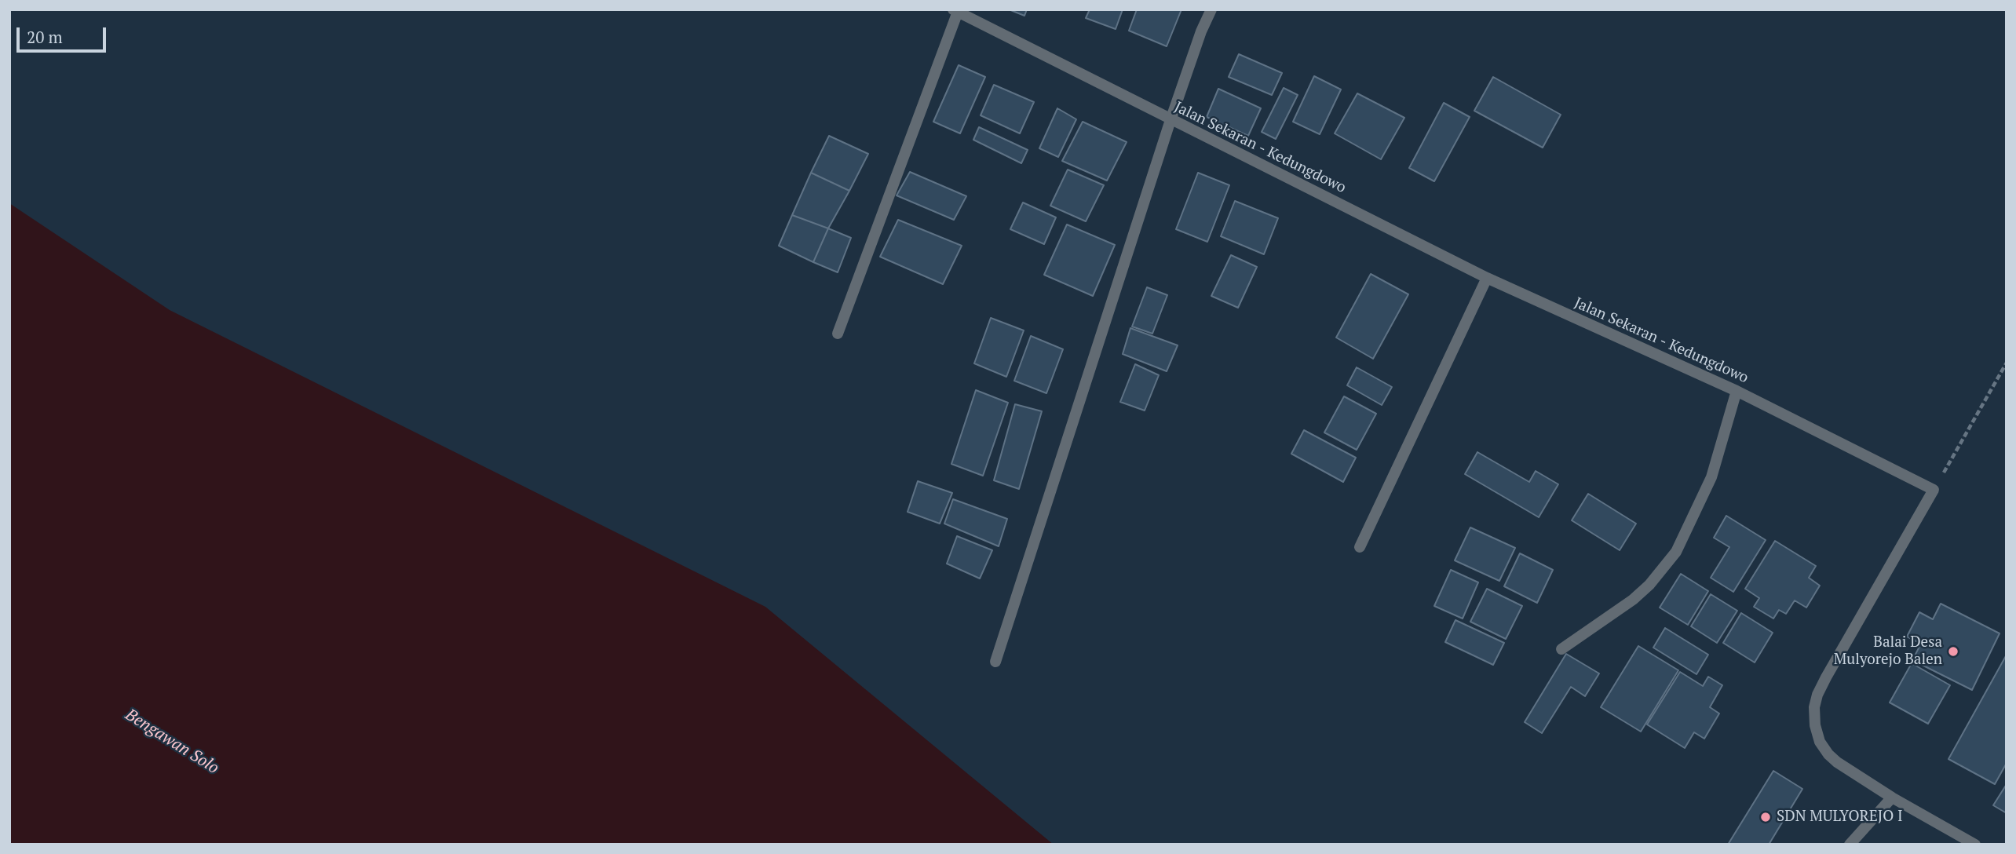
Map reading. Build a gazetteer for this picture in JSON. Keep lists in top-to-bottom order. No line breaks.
{"streets":{"street":["Jalan Sekaran - Kedungdowo"]},"water":["Bengawan Solo"],"places":["Balai Desa Mulyorejo Balen","SDN MULYOREJO I"],"scale_bar":"20 m"}
